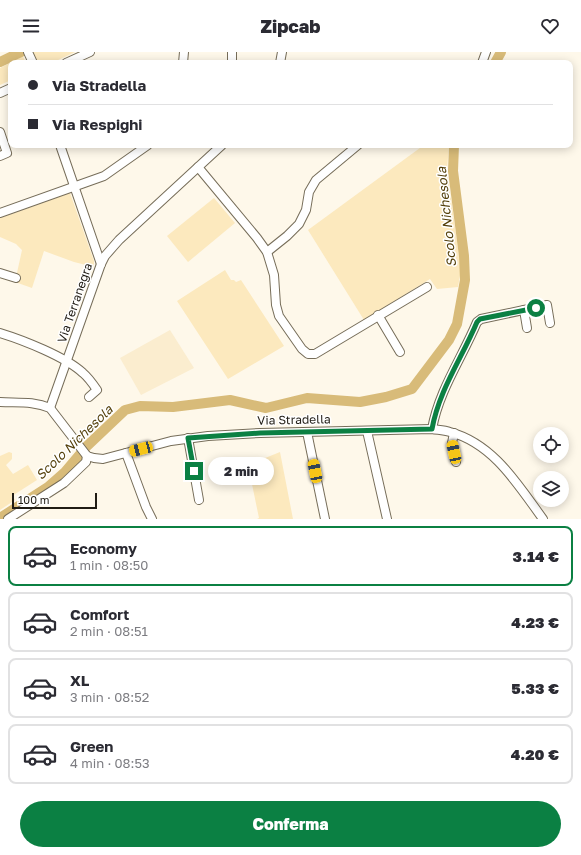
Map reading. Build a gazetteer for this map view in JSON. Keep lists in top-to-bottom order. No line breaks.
{"streets":{"street":["Via Terranegra","Via Stradella"]},"water":["Scolo Nichesola"],"scale_bar":"100 m","page":{"header":"Zipcab","banner":["Via Stradella","Via Respighi"],"bubble":"2 min","scale":"100 m","list":[{"name":"Economy","note":"1 min · 08:50","value":"3.14 €"},{"name":"Comfort","note":"2 min · 08:51","value":"4.23 €"},{"name":"XL","note":"3 min · 08:52","value":"5.33 €"},{"name":"Green","note":"4 min · 08:53","value":"4.20 €"}],"buttons":"Conferma"}}
